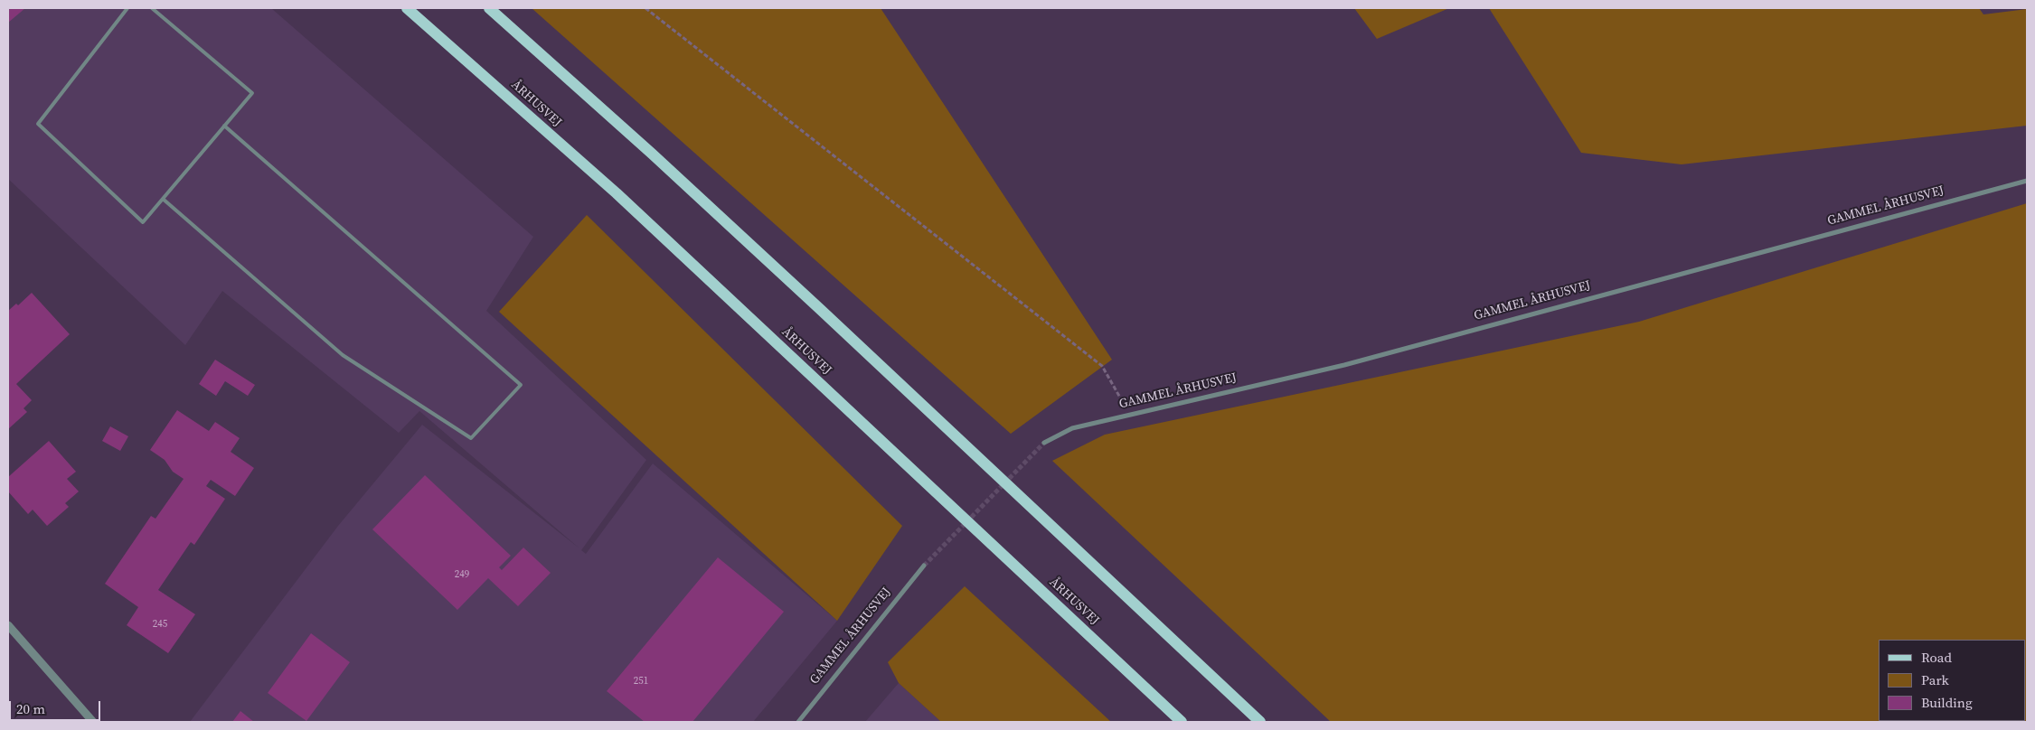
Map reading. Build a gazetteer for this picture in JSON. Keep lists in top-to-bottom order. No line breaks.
{"streets":{"main road":["ÅRHUSVEJ"],"street":["GAMMEL ÅRHUSVEJ"]},"house_numbers":["249","245","251"],"legend":["Road","Park","Building"],"scale_bar":"20 m"}
